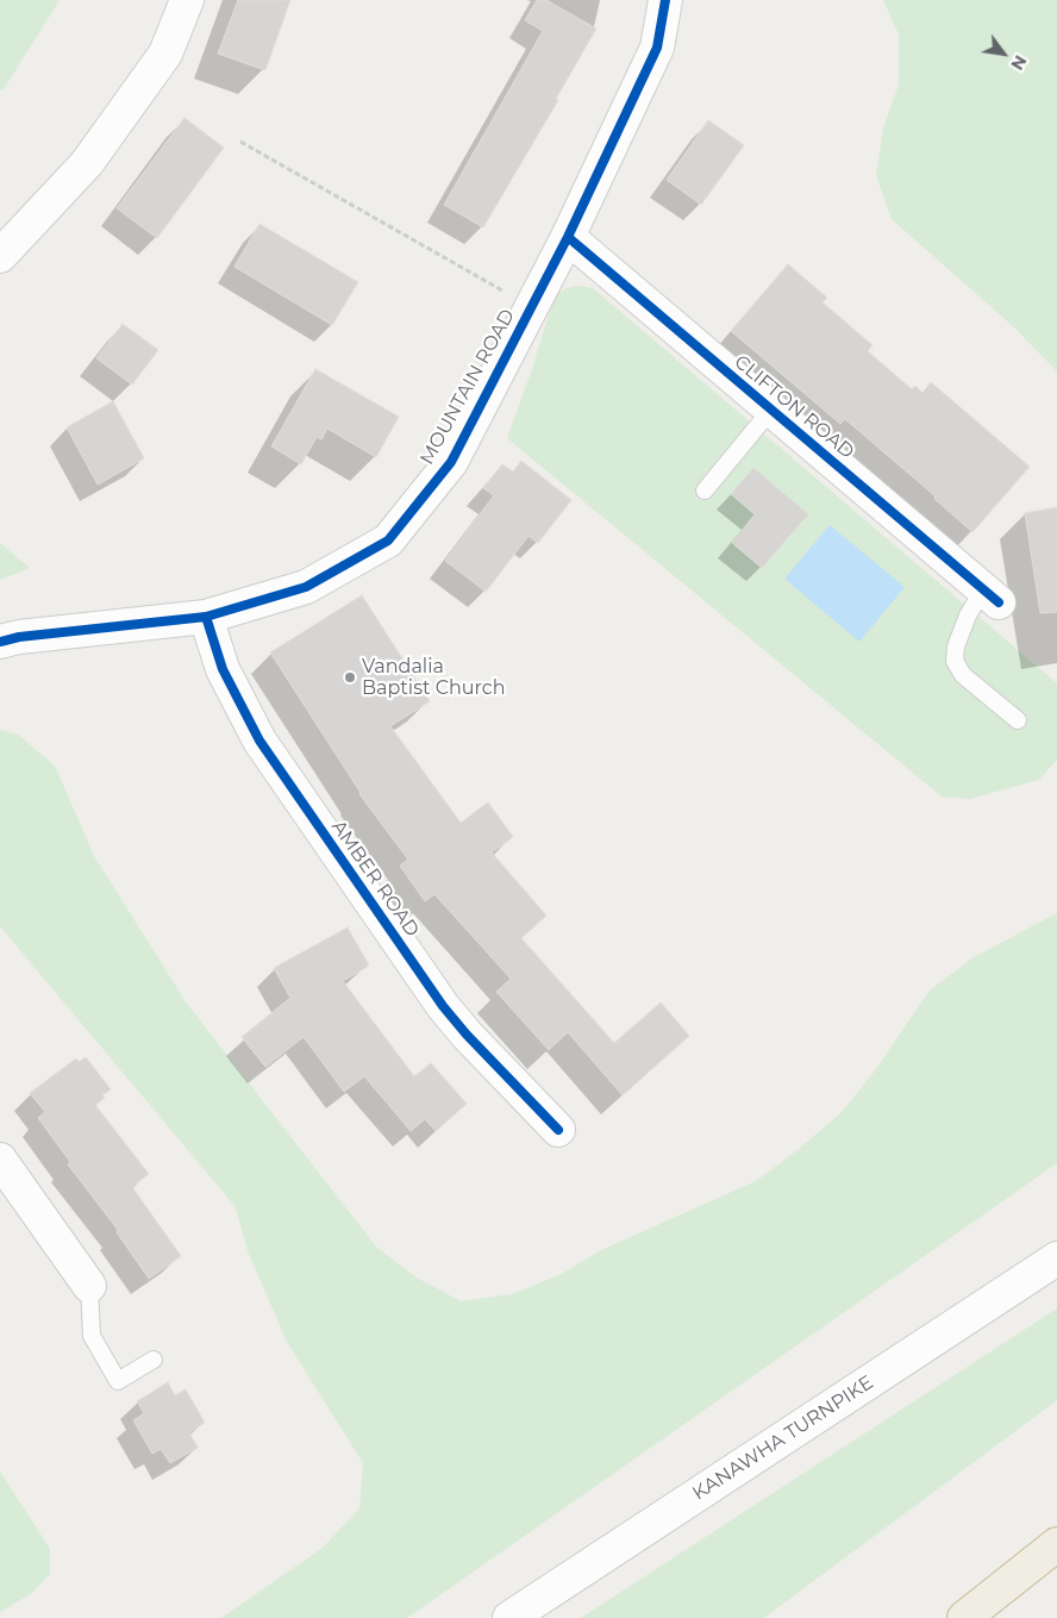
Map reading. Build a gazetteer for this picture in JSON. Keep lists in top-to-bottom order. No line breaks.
{"streets":{"street":["MOUNTAIN ROAD","CLIFTON ROAD","AMBER ROAD","KANAWHA TURNPIKE"]},"crossings":[["MOUNTAIN ROAD","CLIFTON ROAD"],["MOUNTAIN ROAD","AMBER ROAD"]],"places":["Vandalia Baptist Church"],"north":"bottom right"}
